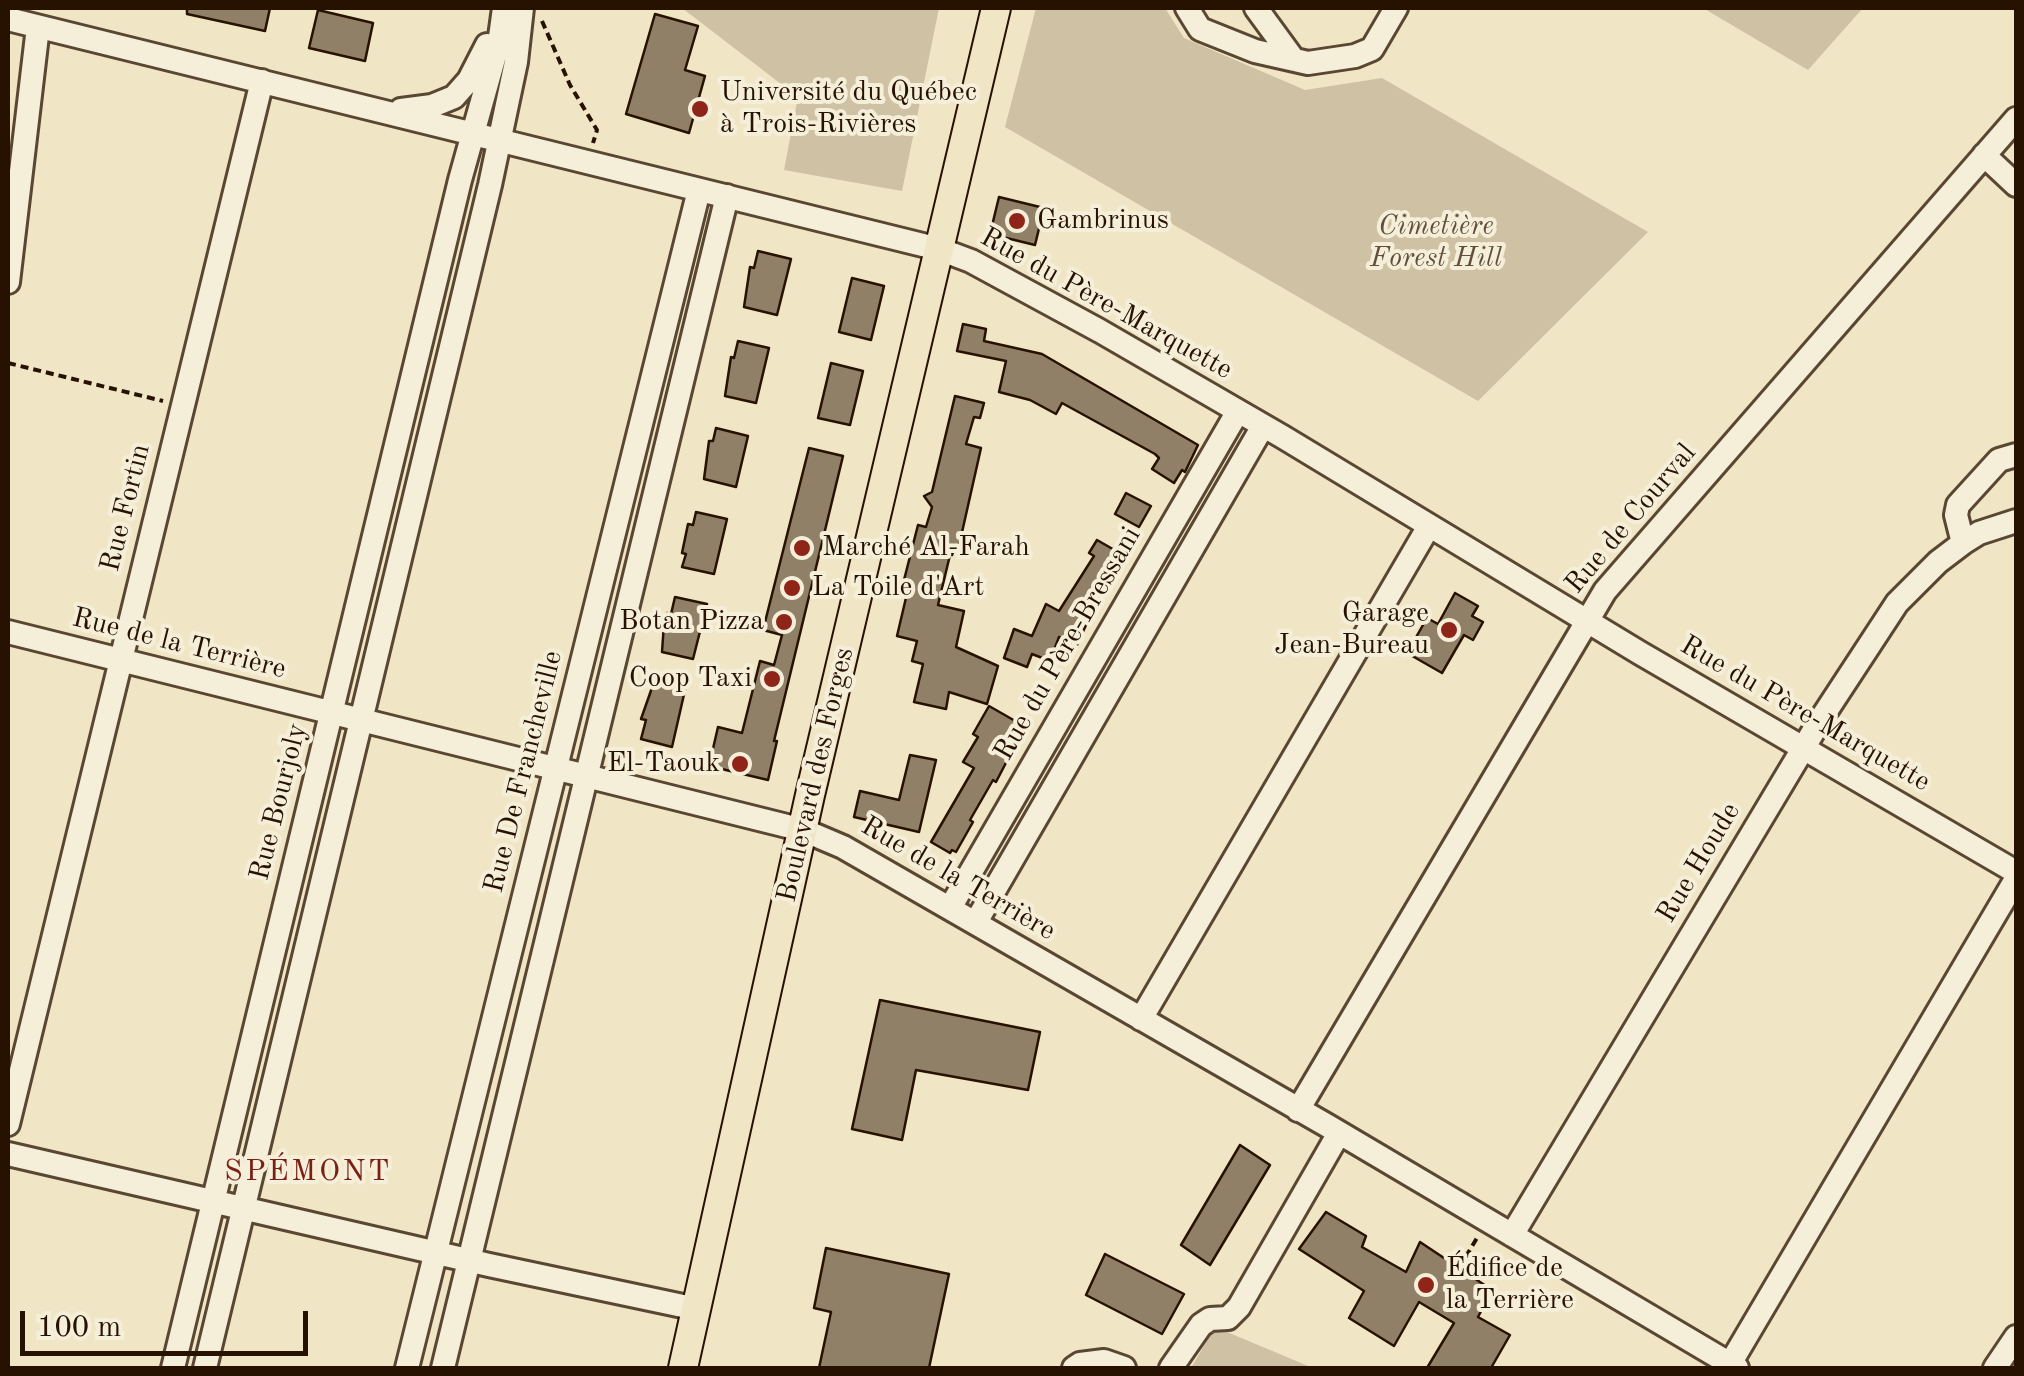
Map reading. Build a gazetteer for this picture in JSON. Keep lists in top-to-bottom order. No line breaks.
{"streets":{"main road":["Boulevard des Forges"],"street":["Rue du Père-Marquette","Rue Fortin","Rue de Courval","Rue de la Terrière","Rue du Père-Bressani","Rue De Francheville","Rue Bourjoly","Rue Houde"]},"crossings":[["Rue du Père-Marquette","Rue Fortin"],["Rue du Père-Marquette","Rue de Courval"],["Rue du Père-Marquette","Rue du Père-Bressani"],["Rue du Père-Marquette","Rue De Francheville"],["Rue du Père-Marquette","Boulevard des Forges"],["Rue du Père-Marquette","Rue Bourjoly"],["Rue du Père-Marquette","Rue Houde"],["Rue Fortin","Rue de la Terrière"],["Rue de Courval","Rue de la Terrière"],["Rue de la Terrière","Rue du Père-Bressani"],["Rue de la Terrière","Rue De Francheville"],["Rue de la Terrière","Boulevard des Forges"],["Rue de la Terrière","Rue Bourjoly"],["Rue de la Terrière","Rue Houde"]],"districts":["SPÉMONT"],"parks":["Cimetière Forest Hill"],"places":["Université du Québec à Trois-Rivières","Gambrinus","Marché Al-Farah","La Toile d'Art","Botan Pizza","Garage Jean-Bureau","Coop Taxi","El-Taouk","Édifice de la Terrière"],"scale_bar":"100 m"}
